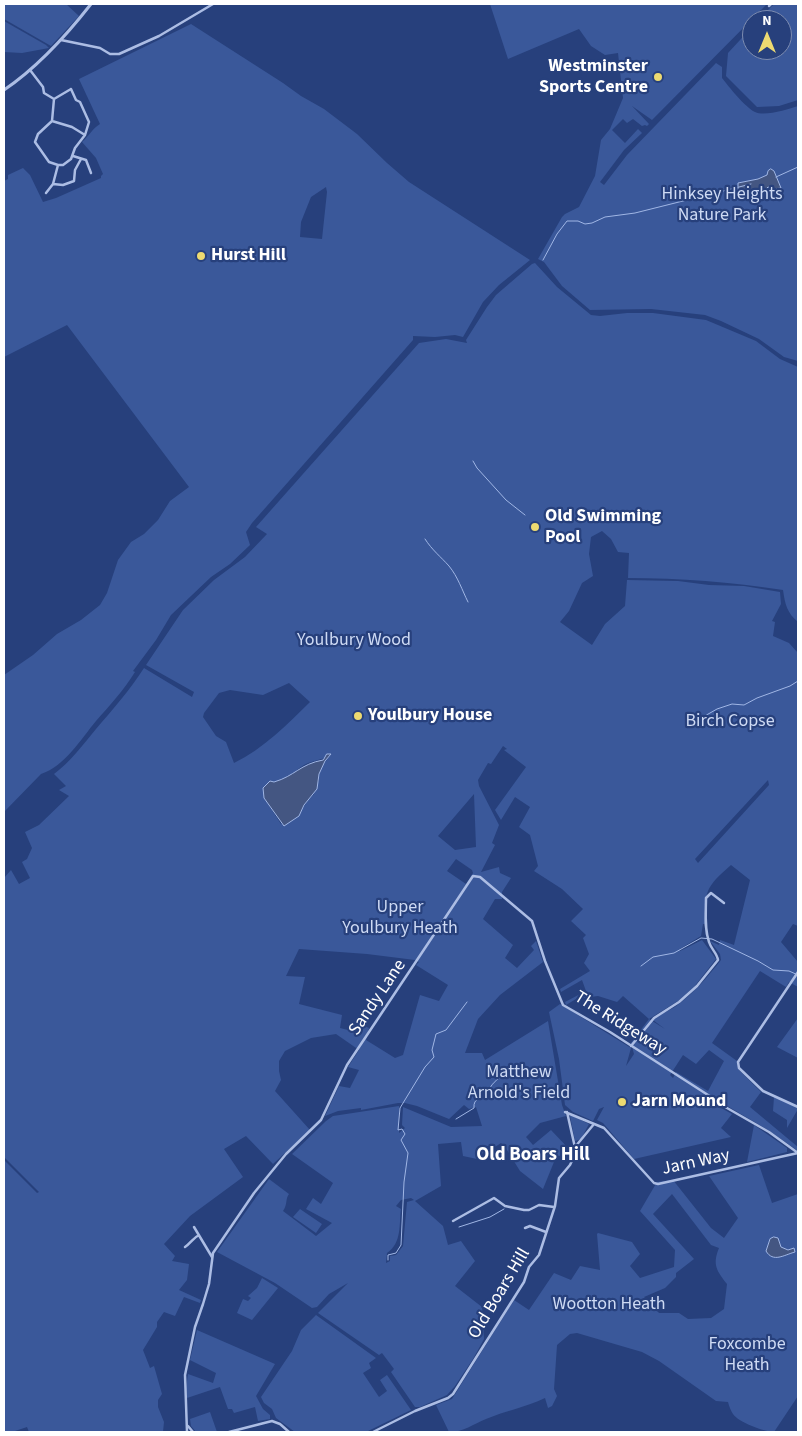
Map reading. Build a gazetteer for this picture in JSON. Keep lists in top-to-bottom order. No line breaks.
{"streets":{"street":["Sandy Lane","The Ridgeway","Jarn Way","Old Boars Hill"]},"crossings":[["Sandy Lane","The Ridgeway"],["The Ridgeway","Jarn Way"],["Jarn Way","Old Boars Hill"]],"districts":["Old Boars Hill"],"parks":["Hinksey Heights Nature Park","Youlbury Wood","Birch Copse","Upper Youlbury Heath","Matthew Arnold's Field","Wootton Heath","Foxcombe Heath"],"places":["Westminster Sports Centre","Hurst Hill","Old Swimming Pool","Youlbury House","Jarn Mound"],"north":"top"}
